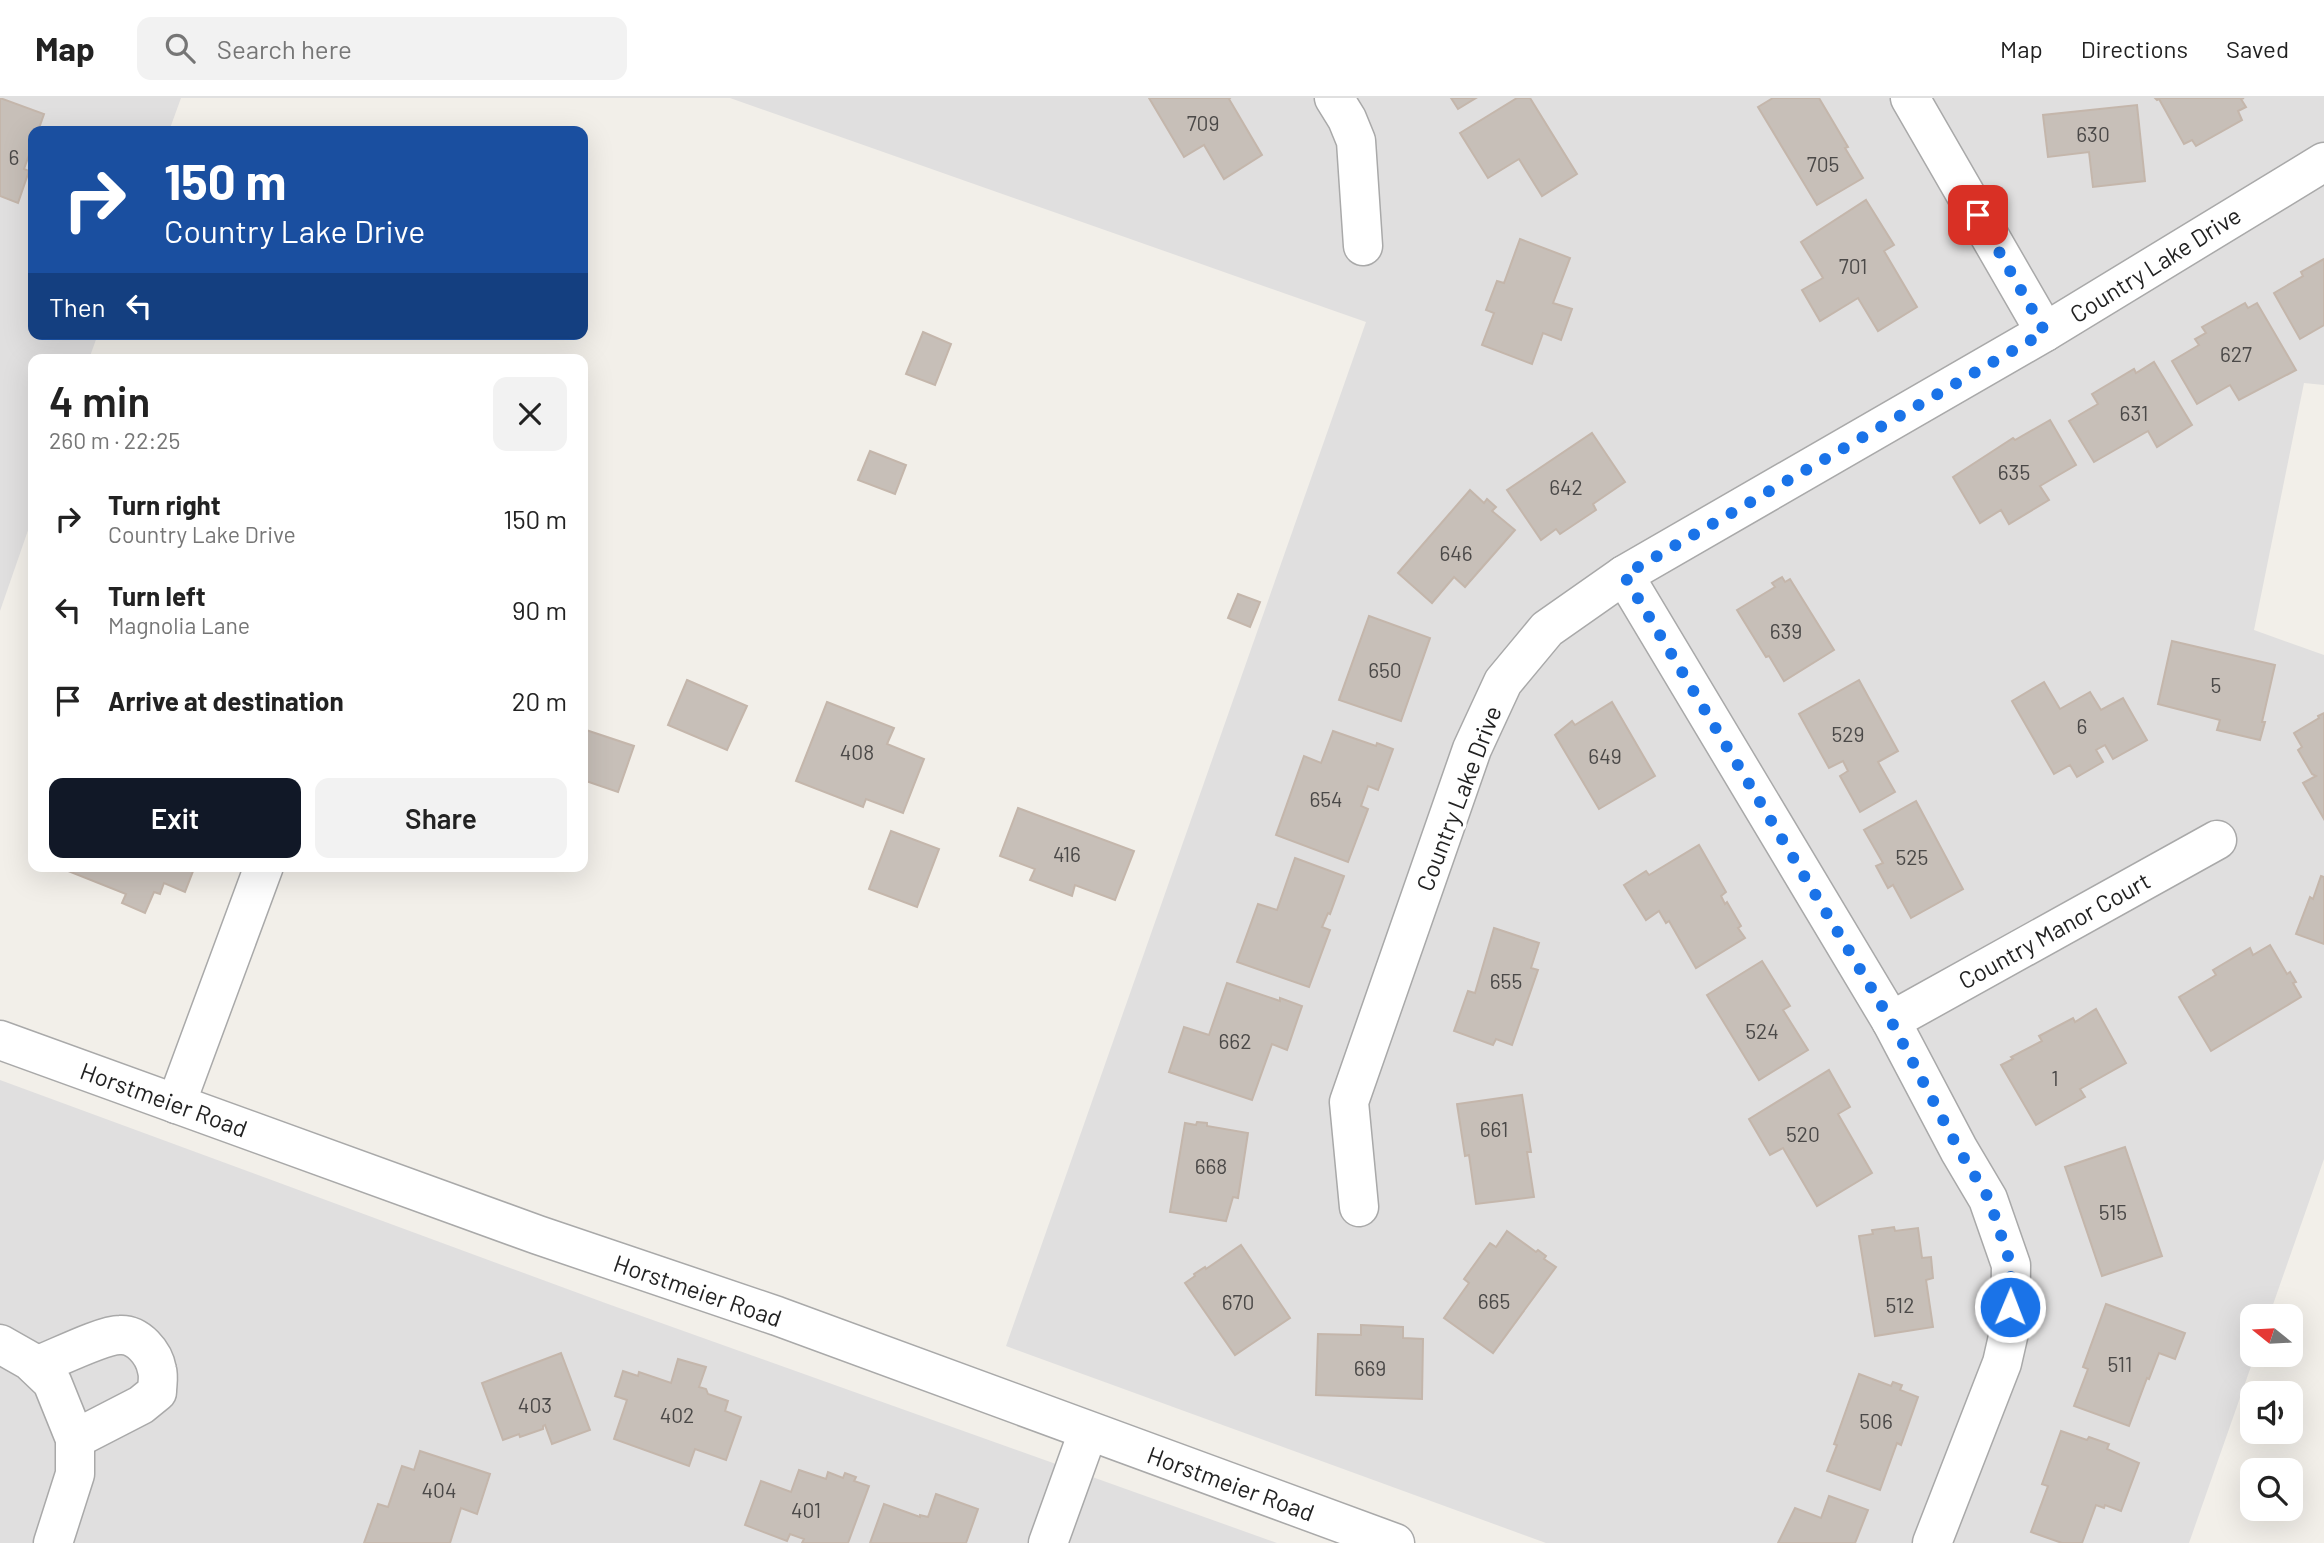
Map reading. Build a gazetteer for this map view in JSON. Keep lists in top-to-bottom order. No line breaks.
{"streets":{"street":["Country Lake Drive","Country Manor Court","Horstmeier Road"]},"house_numbers":["709","630","6","705","701","627","631","635","642","646","639","650","5","6","529","408","649","654","416","525","655","524","662","1","661","520","668","515","665","670","512","511","669","403","402","506","404","401"],"north":"left","page":{"header":"Map","search":"Search here","nav":["Map","Directions","Saved"],"turn":["150 m","Country Lake Drive"],"then":"Then","heading":["4 min","260 m · 22:25"],"list":[{"name":"Turn right","note":"Country Lake Drive","value":"150 m"},{"name":"Turn left","note":"Magnolia Lane","value":"90 m"},{"name":"Arrive at destination","value":"20 m"}],"buttons":["Exit","Share"]}}
